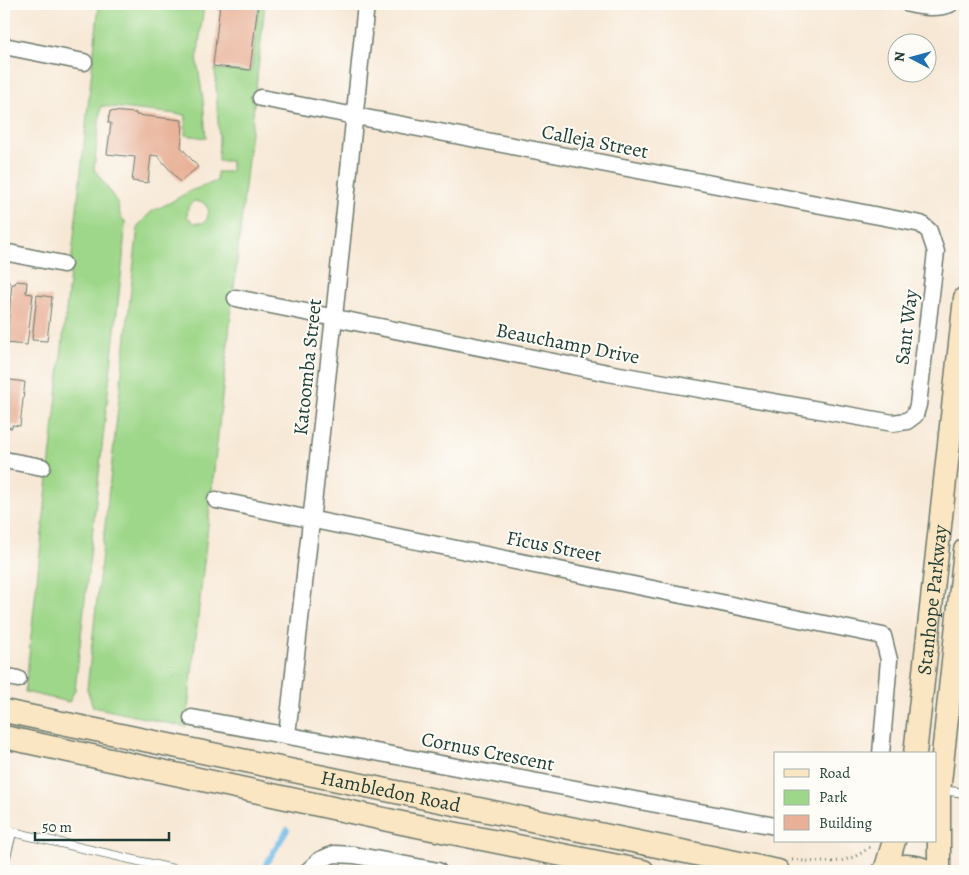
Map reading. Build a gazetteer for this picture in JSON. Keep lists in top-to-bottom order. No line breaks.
{"streets":{"main road":["Stanhope Parkway","Hambledon Road"],"street":["Calleja Street","Sant Way","Beauchamp Drive","Katoomba Street","Ficus Street","Cornus Crescent"]},"crossings":[["Calleja Street","Sant Way"],["Calleja Street","Katoomba Street"],["Sant Way","Beauchamp Drive"],["Beauchamp Drive","Katoomba Street"],["Katoomba Street","Ficus Street"],["Katoomba Street","Cornus Crescent"]],"legend":["Road","Park","Building"],"scale_bar":"50 m","north":"left"}
